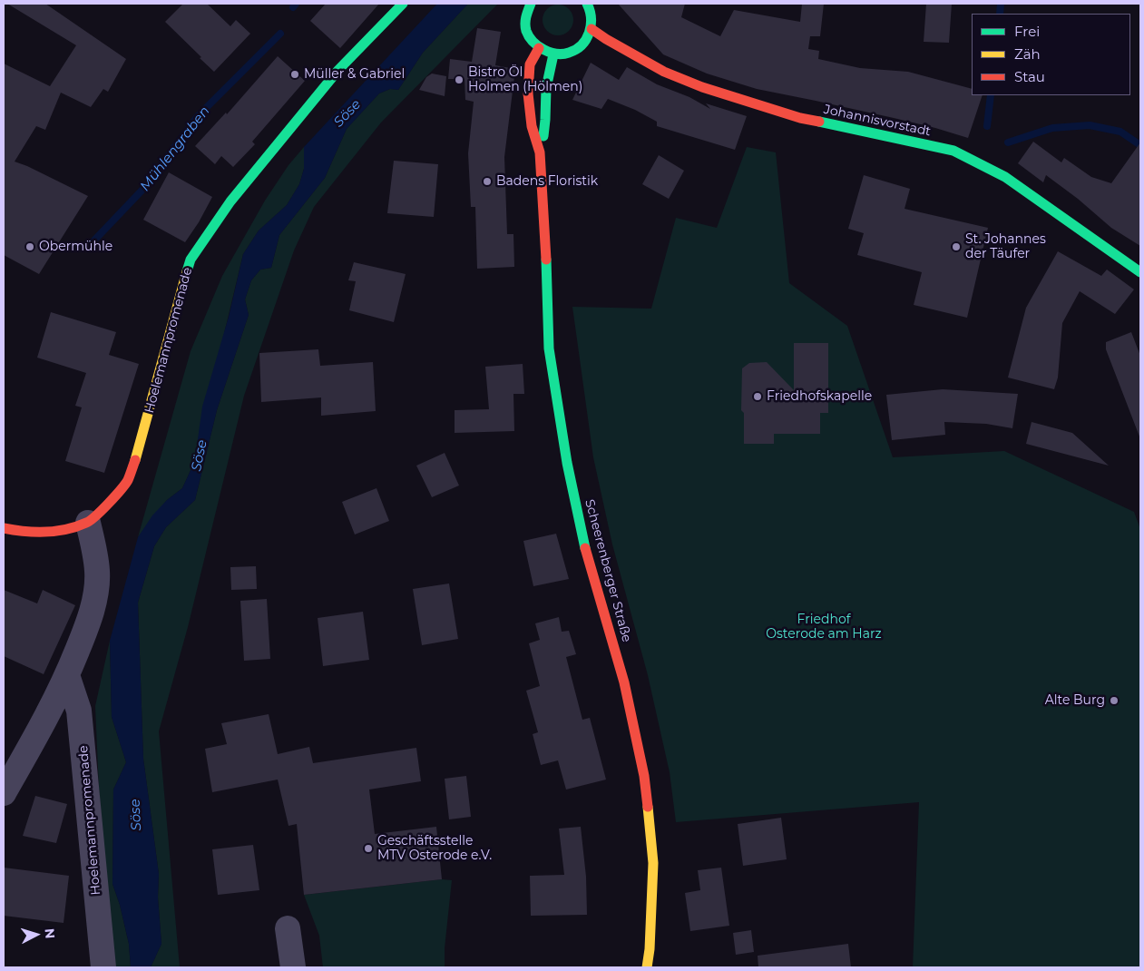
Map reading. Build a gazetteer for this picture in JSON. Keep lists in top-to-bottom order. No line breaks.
{"streets":{"street":["Johannisvorstadt","Hoelemannpromenade","Scheerenberger Straße"]},"water":["Söse","Mühlengraben"],"parks":["Friedhof Osterode am Harz"],"places":["Müller & Gabriel","Bistro Öl Holmen (Hölmen)","Badens Floristik","Obermühle","St. Johannes der Täufer","Friedhofskapelle","Alte Burg","Geschäftsstelle MTV Osterode e.V."],"legend":["Frei","Zäh","Stau"],"north":"right"}
